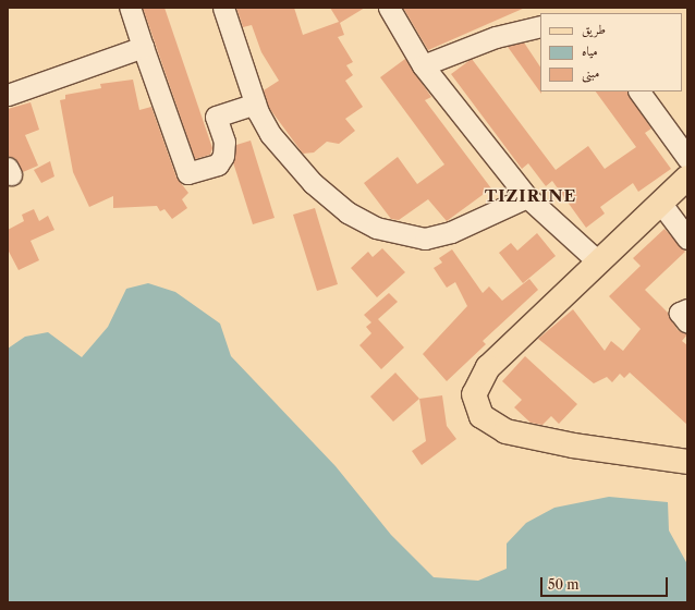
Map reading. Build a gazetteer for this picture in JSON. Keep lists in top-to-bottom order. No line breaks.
{"districts":["TIZIRINE"],"legend":["طريق","مياه","مبنى"],"scale_bar":"50 m"}
